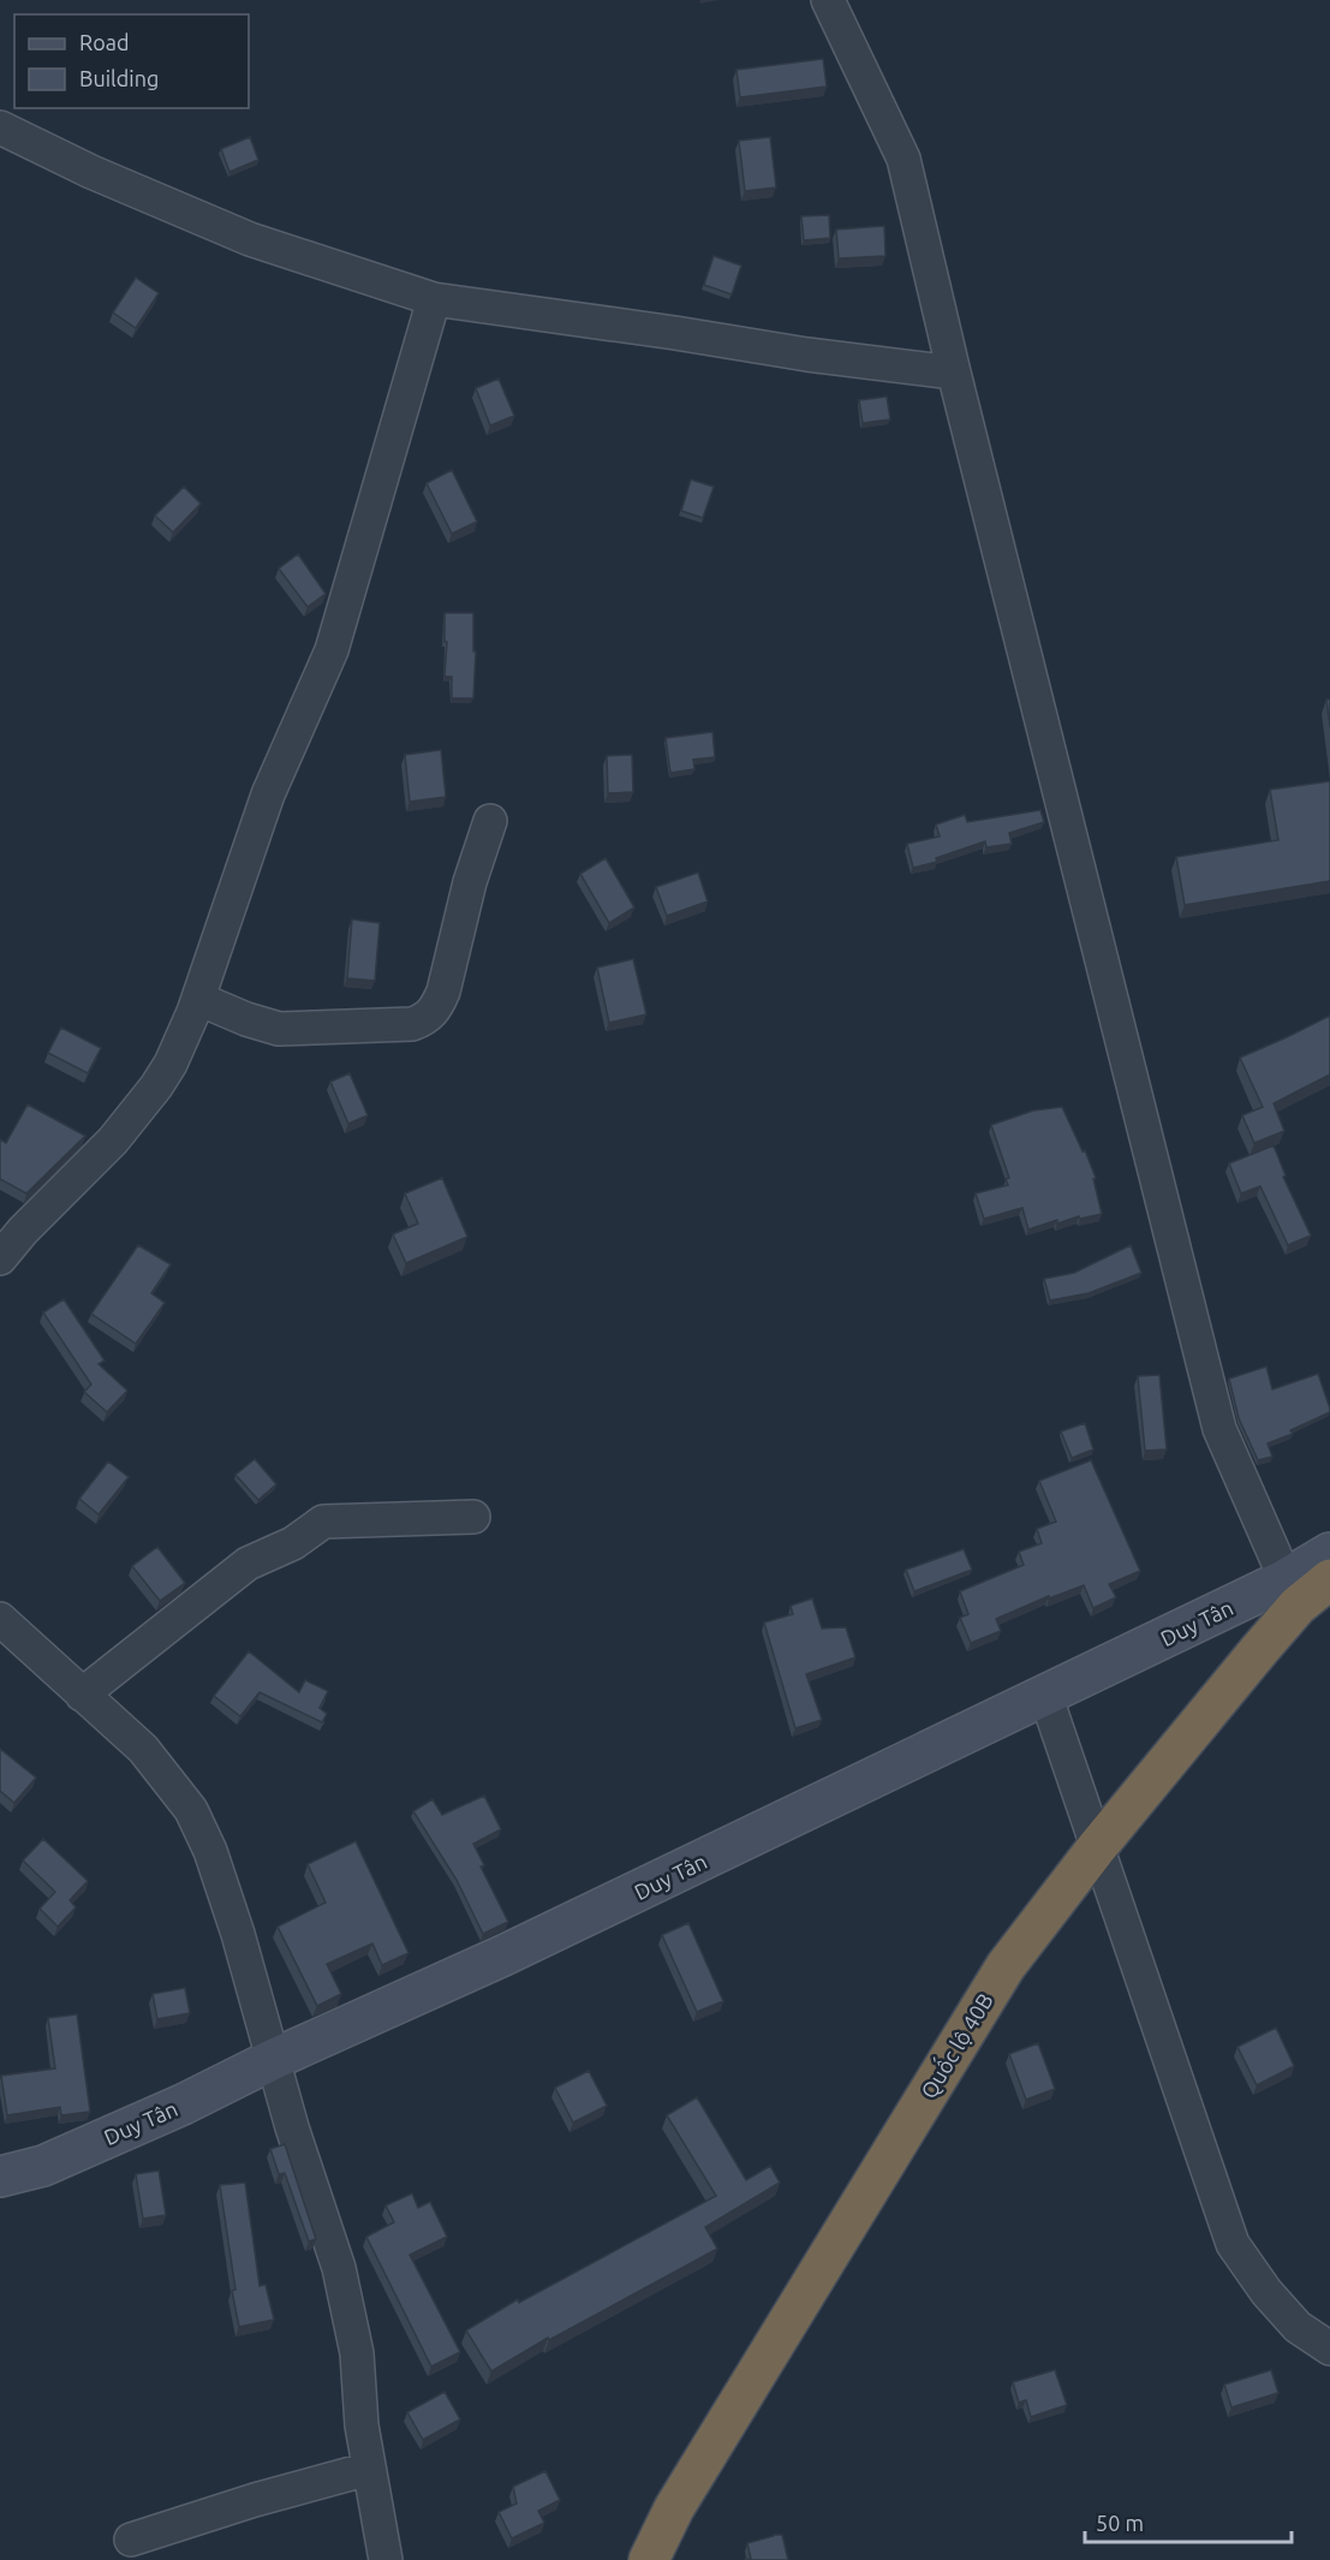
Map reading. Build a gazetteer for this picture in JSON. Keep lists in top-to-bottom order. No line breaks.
{"streets":{"highway":["Quốc lộ 40B"],"street":["Duy Tân"]},"legend":["Road","Building"],"scale_bar":"50 m"}
